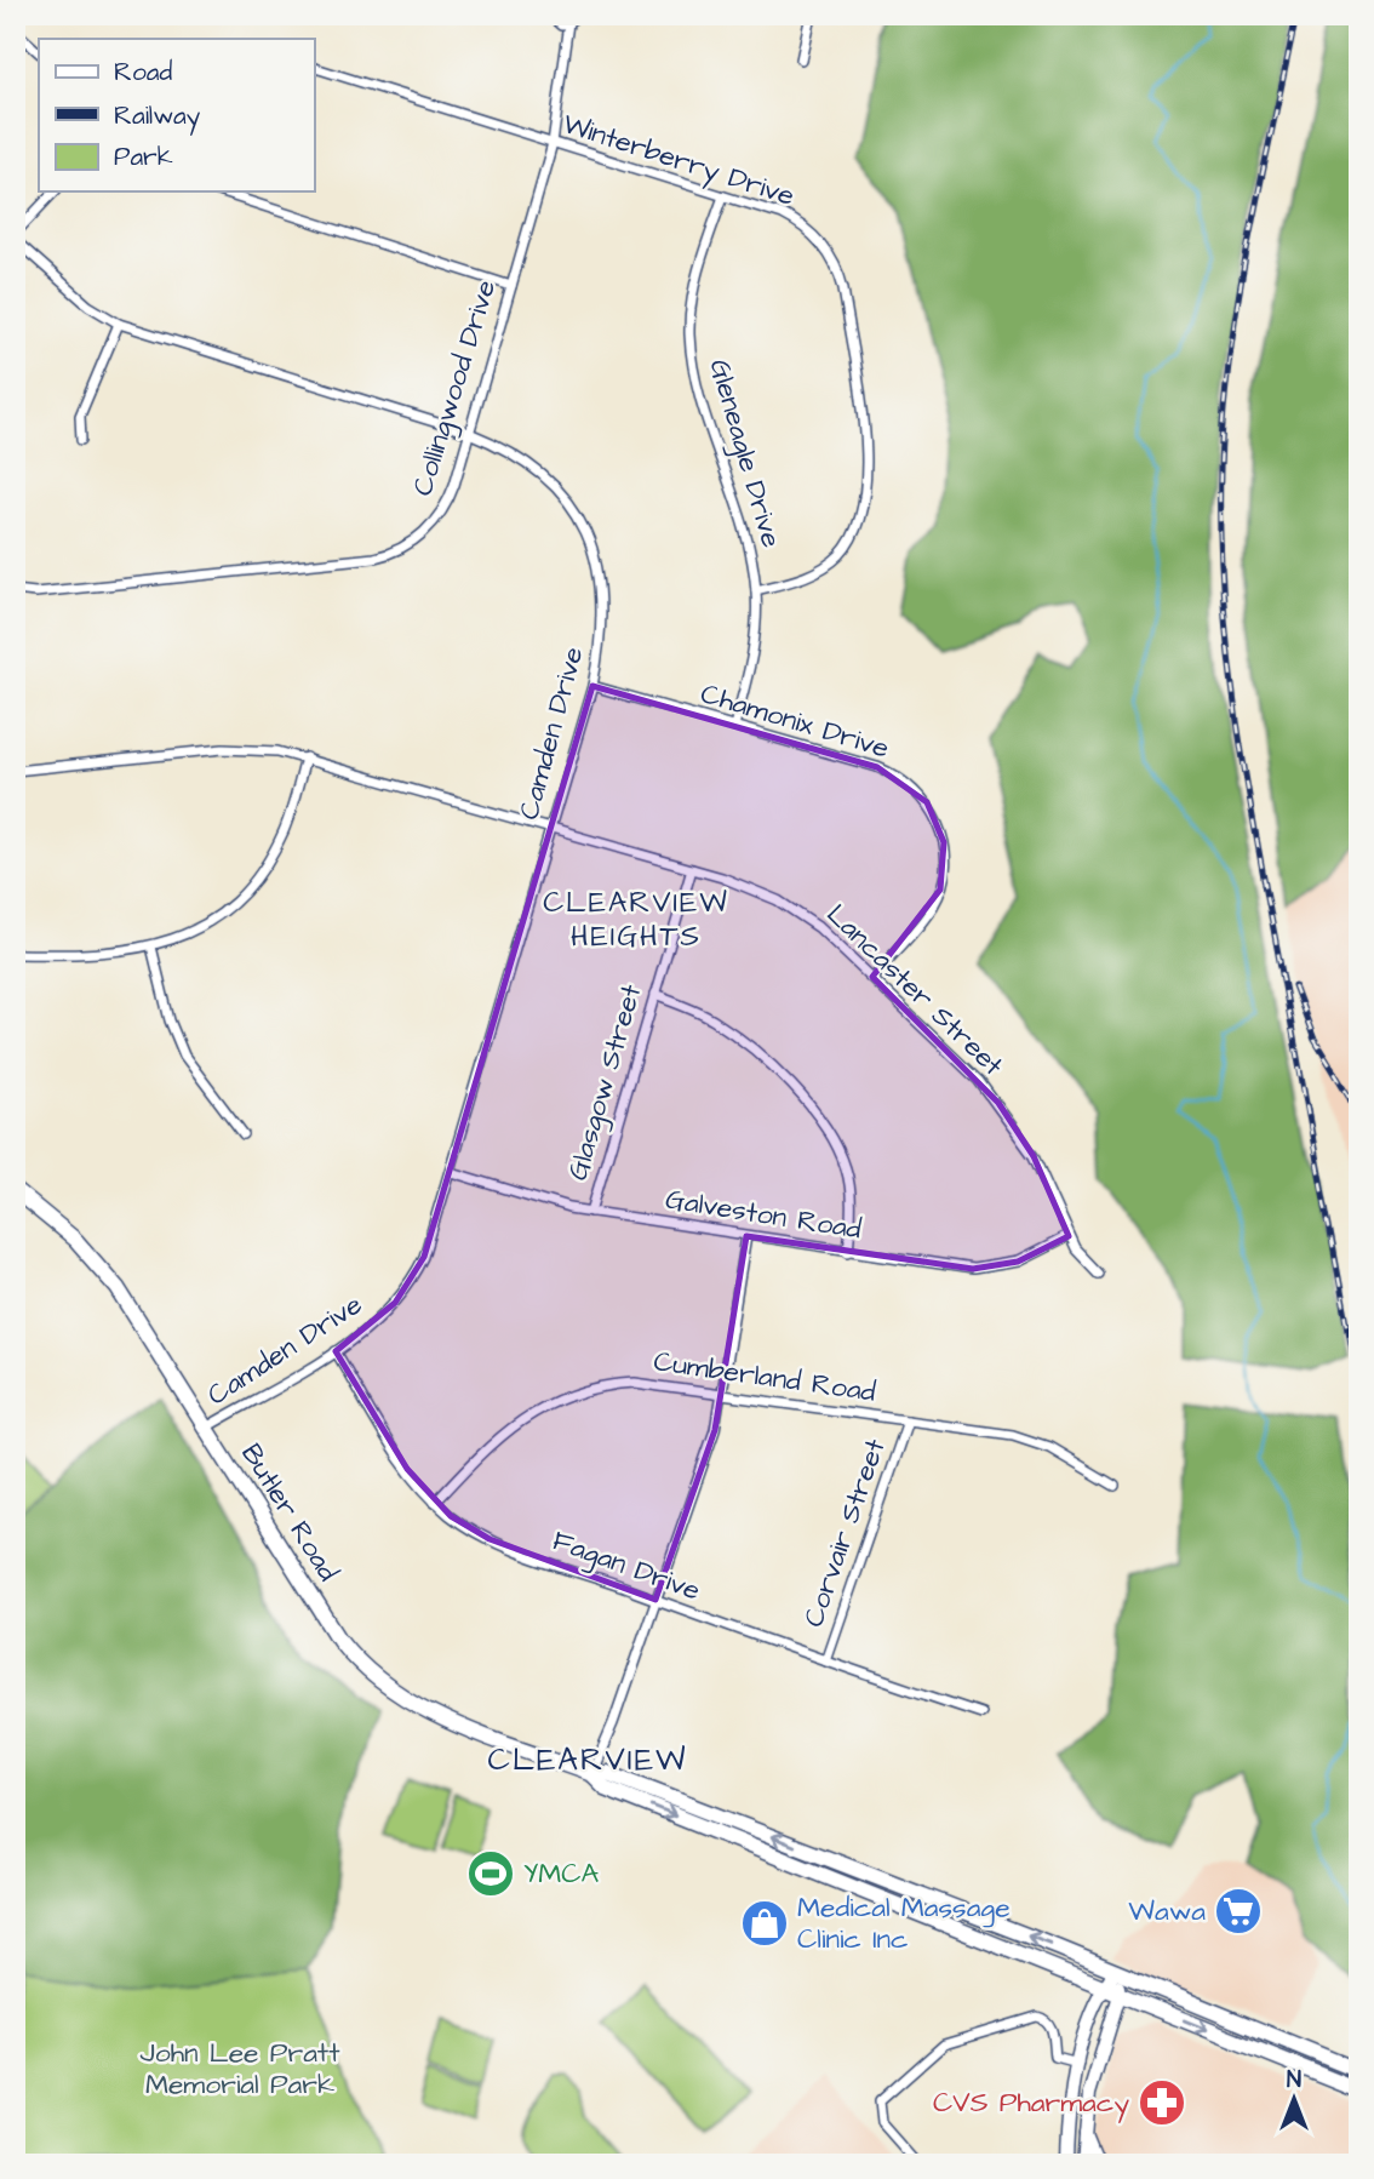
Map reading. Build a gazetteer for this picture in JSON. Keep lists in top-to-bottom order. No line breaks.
{"streets":{"main road":["Butler Road"],"street":["Winterberry Drive","Collingwood Drive","Gleneagle Drive","Chamonix Drive","Camden Drive","Lancaster Street","Glasgow Street","Galveston Road","Cumberland Road","Corvair Street","Fagan Drive"]},"crossings":[["Winterberry Drive","Collingwood Drive"],["Winterberry Drive","Gleneagle Drive"],["Collingwood Drive","Camden Drive"],["Gleneagle Drive","Chamonix Drive"],["Chamonix Drive","Camden Drive"],["Chamonix Drive","Lancaster Street"],["Camden Drive","Lancaster Street"],["Camden Drive","Galveston Road"],["Camden Drive","Butler Road"],["Camden Drive","Fagan Drive"],["Lancaster Street","Glasgow Street"],["Lancaster Street","Galveston Road"],["Glasgow Street","Galveston Road"],["Cumberland Road","Corvair Street"],["Cumberland Road","Fagan Drive"],["Corvair Street","Fagan Drive"]],"districts":["CLEARVIEW HEIGHTS","CLEARVIEW"],"parks":["John Lee Pratt Memorial Park"],"places":{"sports":["YMCA"],"supermarket":["Wawa"],"shop":["Medical Massage Clinic Inc"],"pharmacy":["CVS Pharmacy"]},"legend":["Road","Railway","Park"],"north":"top"}
